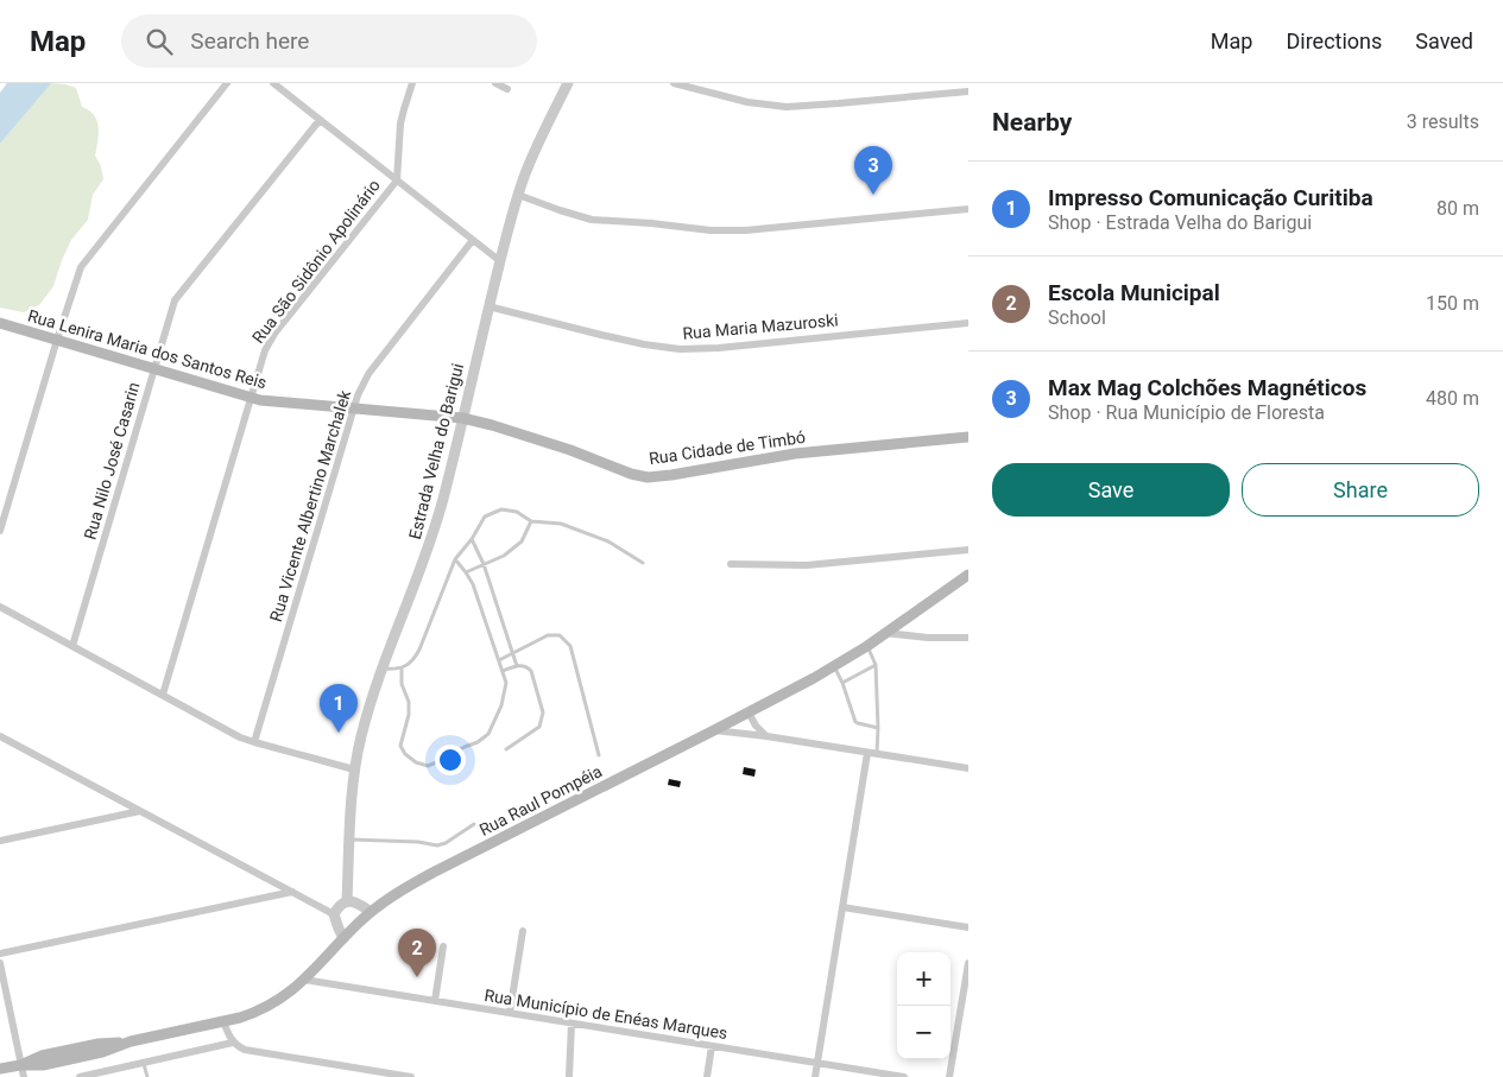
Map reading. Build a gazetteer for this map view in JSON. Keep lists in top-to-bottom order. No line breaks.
{"streets":{"main road":["Rua Lenira Maria dos Santos Reis","Rua Cidade de Timbó","Rua Raul Pompéia"],"street":["Rua São Sidônio Apolinário","Rua Maria Mazuroski","Estrada Velha do Barigui","Rua Nilo José Casarin","Rua Vicente Albertino Marchalek","Rua Município de Enéas Marques"]},"crossings":[["Rua São Sidônio Apolinário","Rua Lenira Maria dos Santos Reis"],["Rua Maria Mazuroski","Estrada Velha do Barigui"],["Rua Lenira Maria dos Santos Reis","Rua Cidade de Timbó"],["Rua Lenira Maria dos Santos Reis","Estrada Velha do Barigui"],["Rua Lenira Maria dos Santos Reis","Rua Nilo José Casarin"],["Rua Lenira Maria dos Santos Reis","Rua Vicente Albertino Marchalek"],["Rua Cidade de Timbó","Estrada Velha do Barigui"],["Rua Raul Pompéia","Rua Município de Enéas Marques"]],"page":{"header":"Map","search":"Search here","nav":["Map","Directions","Saved"],"heading":["Nearby","3 results"],"pins":["3","1","2"],"list":[{"mark":"1","name":"Impresso Comunicação Curitiba","note":"Shop · Estrada Velha do Barigui","value":"80 m"},{"mark":"2","name":"Escola Municipal","note":"School","value":"150 m"},{"mark":"3","name":"Max Mag Colchões Magnéticos","note":"Shop · Rua Município de Floresta","value":"480 m"}],"buttons":["Save","Share"],"map_buttons":["+","−"]}}
